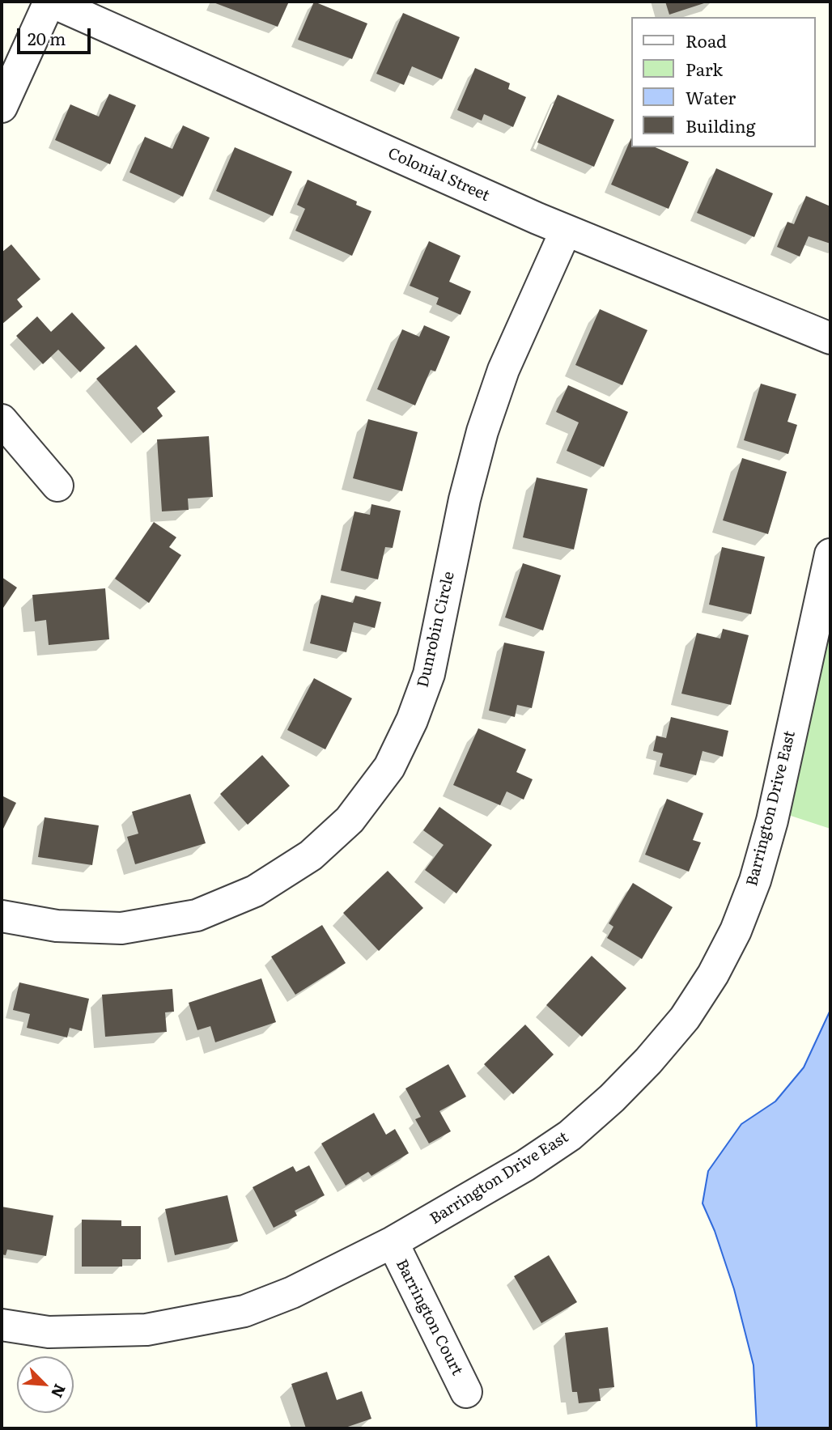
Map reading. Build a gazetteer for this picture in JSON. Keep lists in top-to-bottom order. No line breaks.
{"streets":{"street":["Colonial Street","Dunrobin Circle","Barrington Drive East","Barrington Court"]},"crossings":[["Colonial Street","Dunrobin Circle"],["Barrington Drive East","Barrington Court"]],"legend":["Road","Park","Water","Building"],"scale_bar":"20 m","north":"bottom right"}
